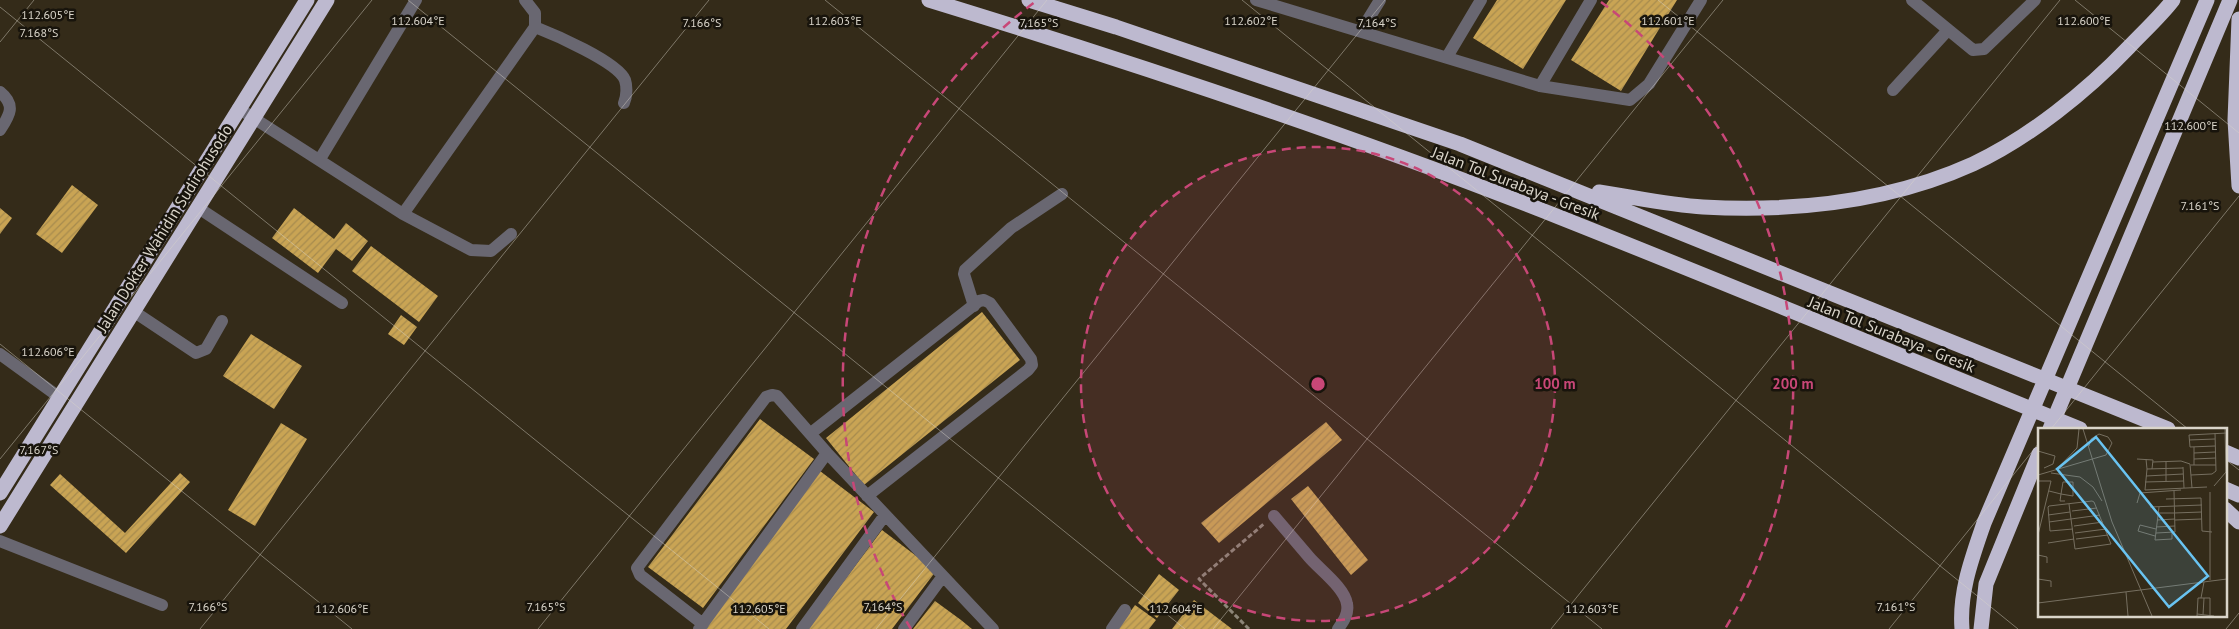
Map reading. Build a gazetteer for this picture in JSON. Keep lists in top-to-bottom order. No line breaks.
{"streets":{"highway":["Jalan Tol Surabaya - Gresik","Jalan Dokter Wahidin Sudirohusodo"]},"coordinates":["112.605°E","112.604°E","112.603°E","112.600°E","112.602°E","112.601°E","7.166°S","7.165°S","7.164°S","7.168°S","7.161°S","112.606°E","7.167°S"],"rings":["100 m","200 m"]}
